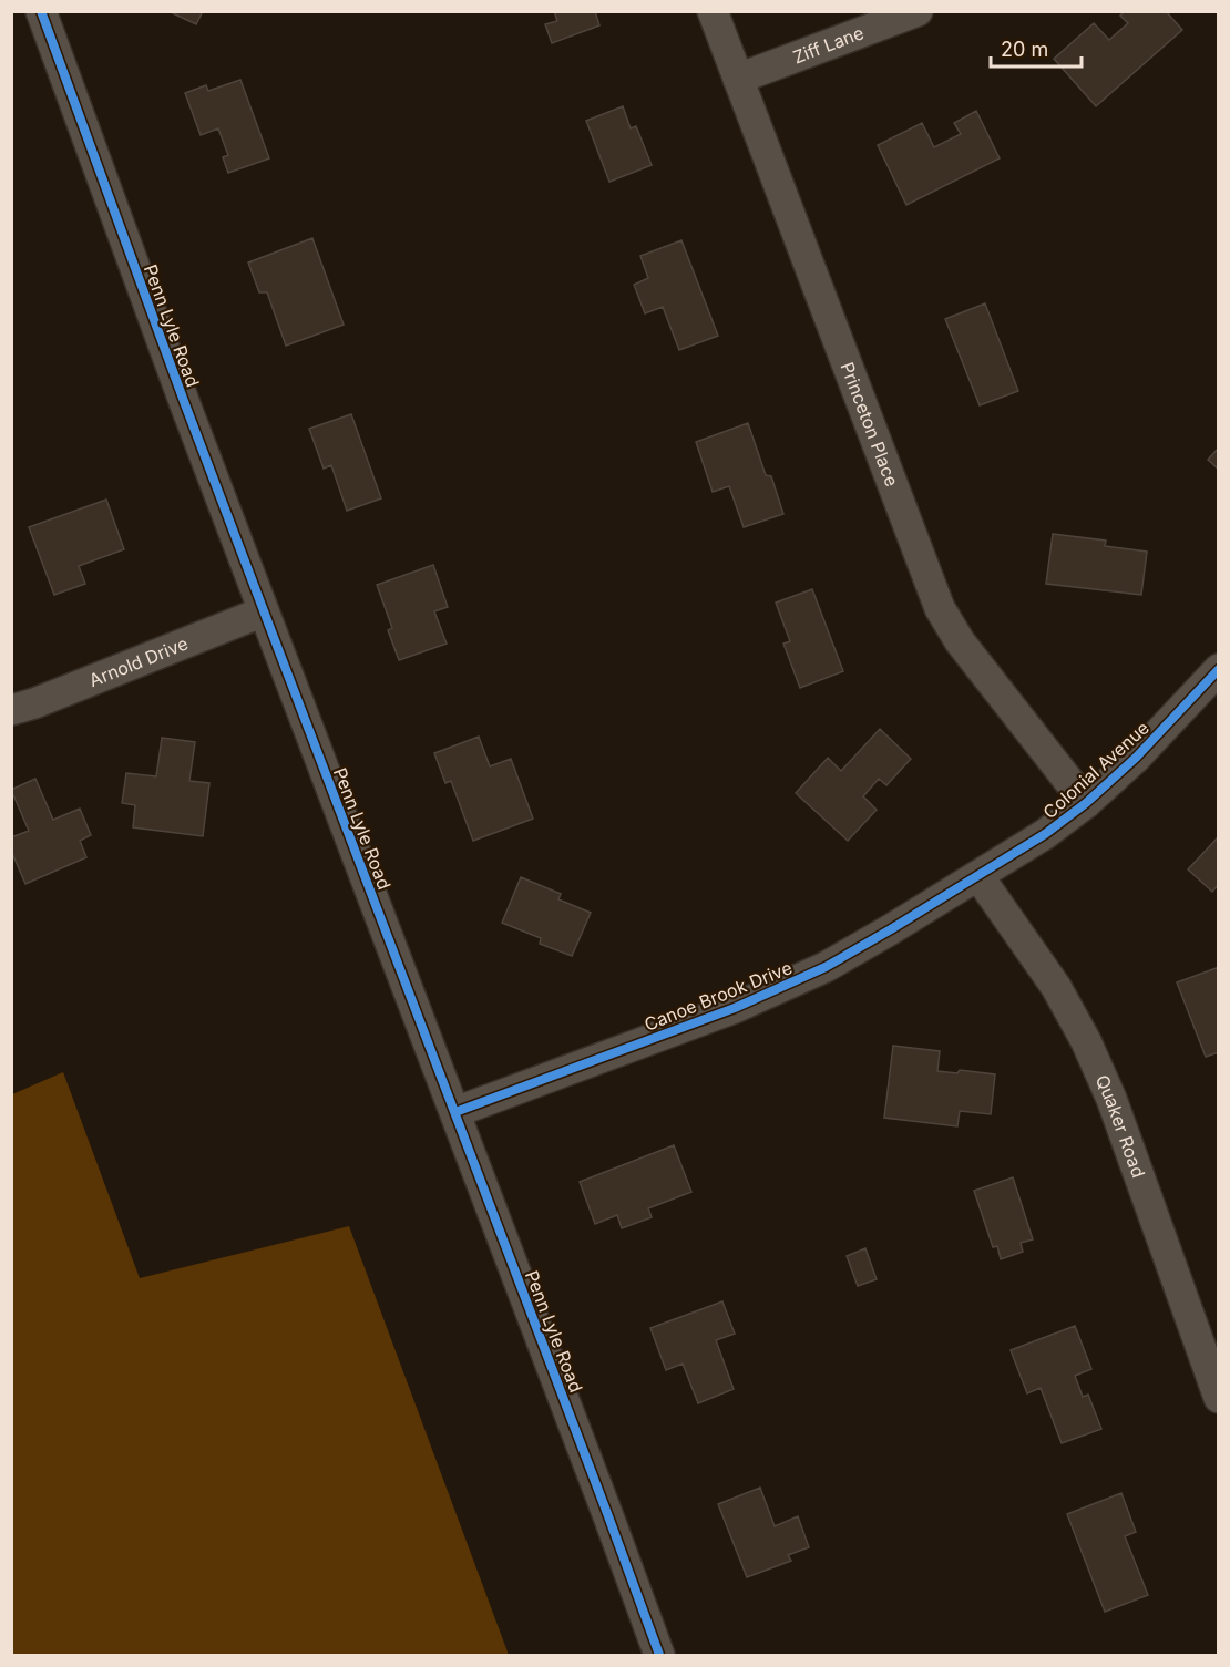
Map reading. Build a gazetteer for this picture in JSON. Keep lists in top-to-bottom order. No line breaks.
{"streets":{"street":["Ziff Lane","Penn Lyle Road","Princeton Place","Arnold Drive","Colonial Avenue","Canoe Brook Drive","Quaker Road"]},"crossings":[["Ziff Lane","Princeton Place"],["Penn Lyle Road","Arnold Drive"],["Penn Lyle Road","Canoe Brook Drive"],["Princeton Place","Colonial Avenue"],["Colonial Avenue","Canoe Brook Drive"],["Colonial Avenue","Quaker Road"],["Canoe Brook Drive","Quaker Road"]],"scale_bar":"20 m"}
